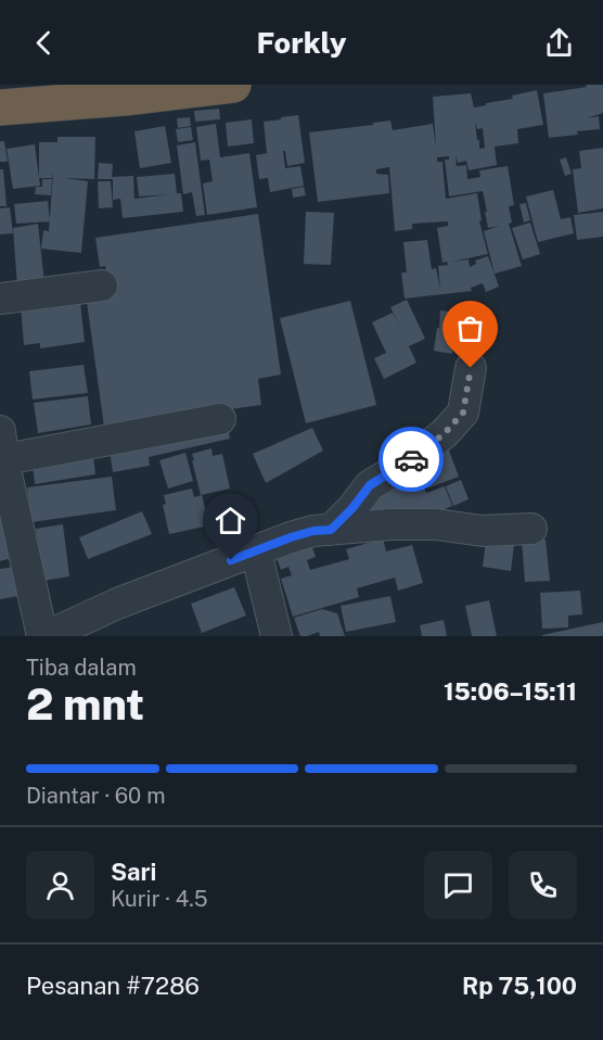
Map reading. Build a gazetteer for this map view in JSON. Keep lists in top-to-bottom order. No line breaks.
{"page":{"header":"Forkly","heading":["2 mnt","Tiba dalam","15:06–15:11"],"panel":["Sari","Kurir · 4.5","Pesanan #7286","Rp 75,100"],"bar":"Diantar · 60 m"}}
